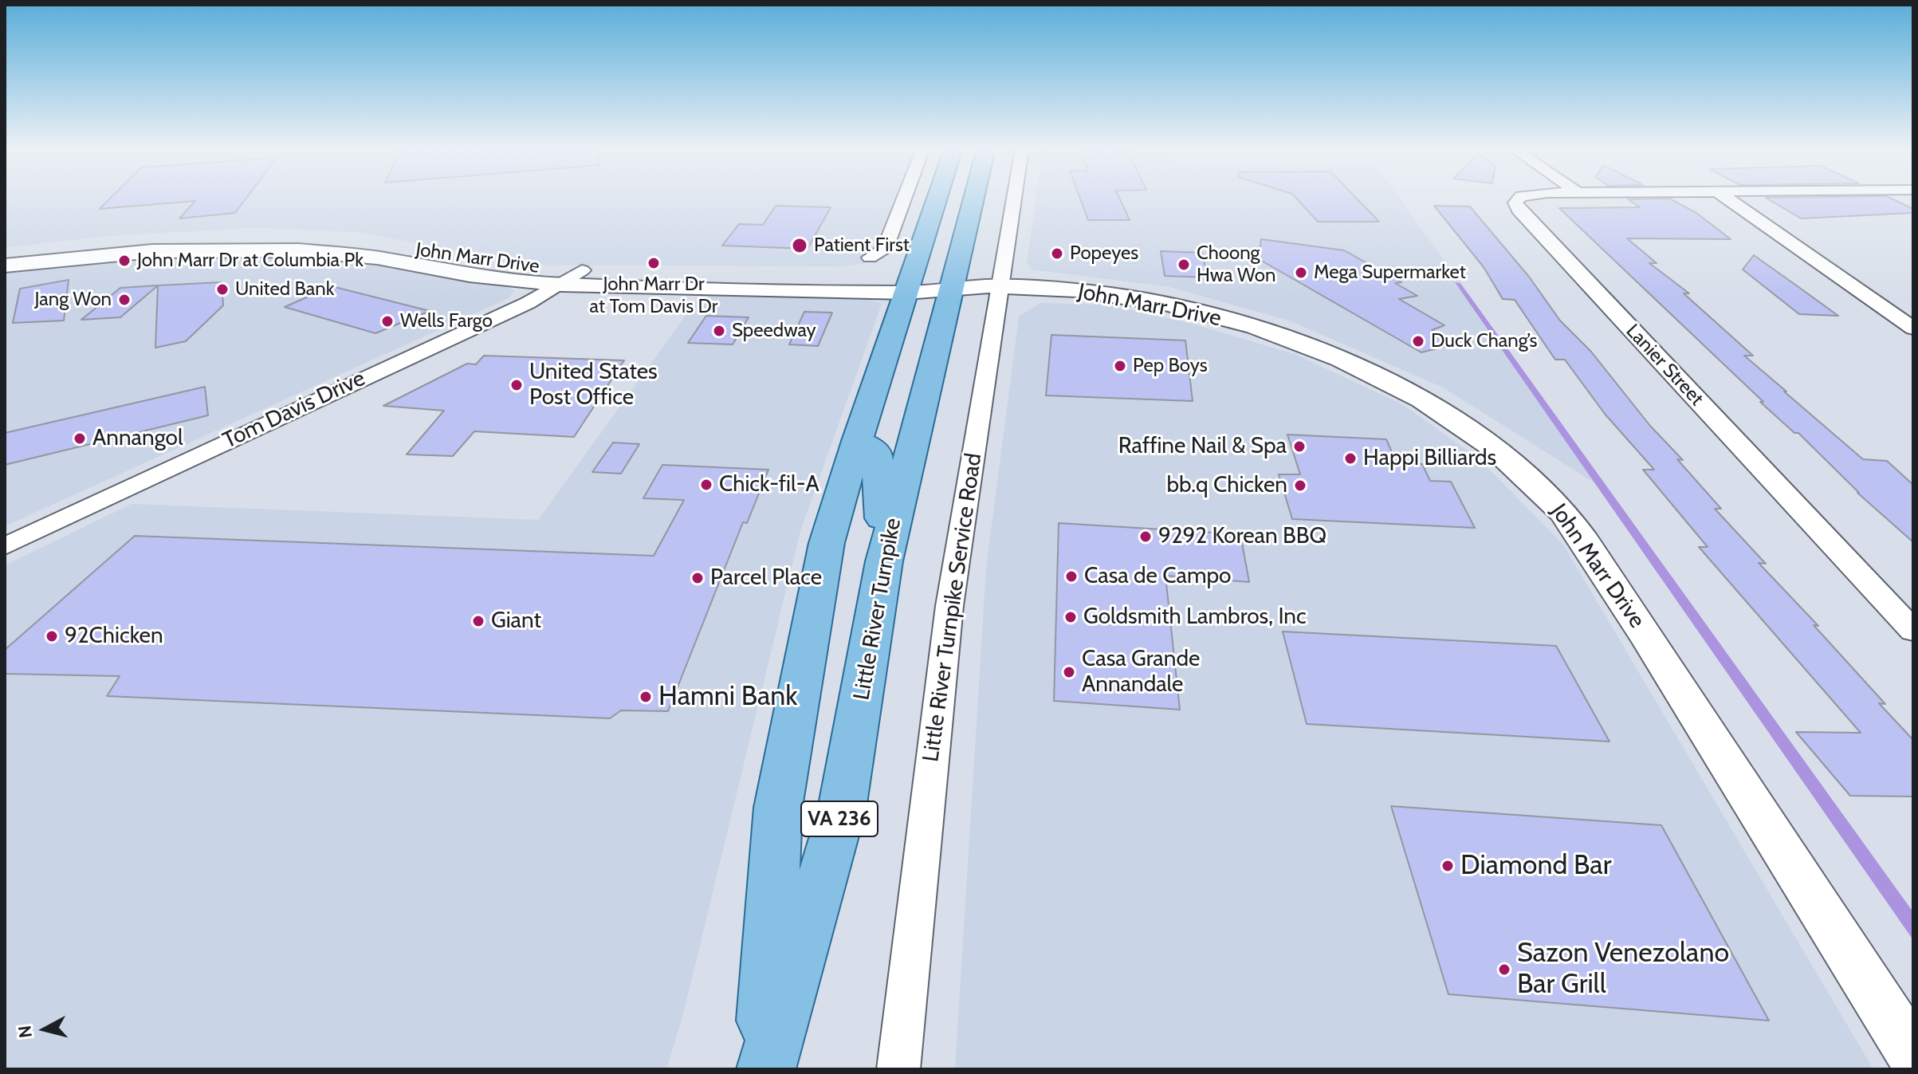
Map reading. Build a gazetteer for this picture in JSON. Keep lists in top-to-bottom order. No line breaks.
{"streets":{"main road":["Little River Turnpike","VA 236"],"street":["John Marr Drive","Lanier Street","Tom Davis Drive","Little River Turnpike Service Road"]},"crossings":[["John Marr Drive","Tom Davis Drive"],["John Marr Drive","Little River Turnpike Service Road"],["John Marr Drive","Little River Turnpike"]],"places":["Patient First","Popeyes","John Marr Dr at Columbia Pk","John Marr Dr at Tom Davis Dr","Choong Hwa Won","Mega Supermarket","United Bank","Jang Won","Wells Fargo","Speedway","Duck Chang’s","Pep Boys","United States Post Office","Annangol","Raffine Nail & Spa","Happi Billiards","Chick-fil-A","bb.q Chicken","9292 Korean BBQ","Casa de Campo","Parcel Place","Goldsmith Lambros, Inc","Giant","92Chicken","Casa Grande Annandale","Hamni Bank","Diamond Bar","Sazon Venezolano Bar Grill"],"north":"left"}
